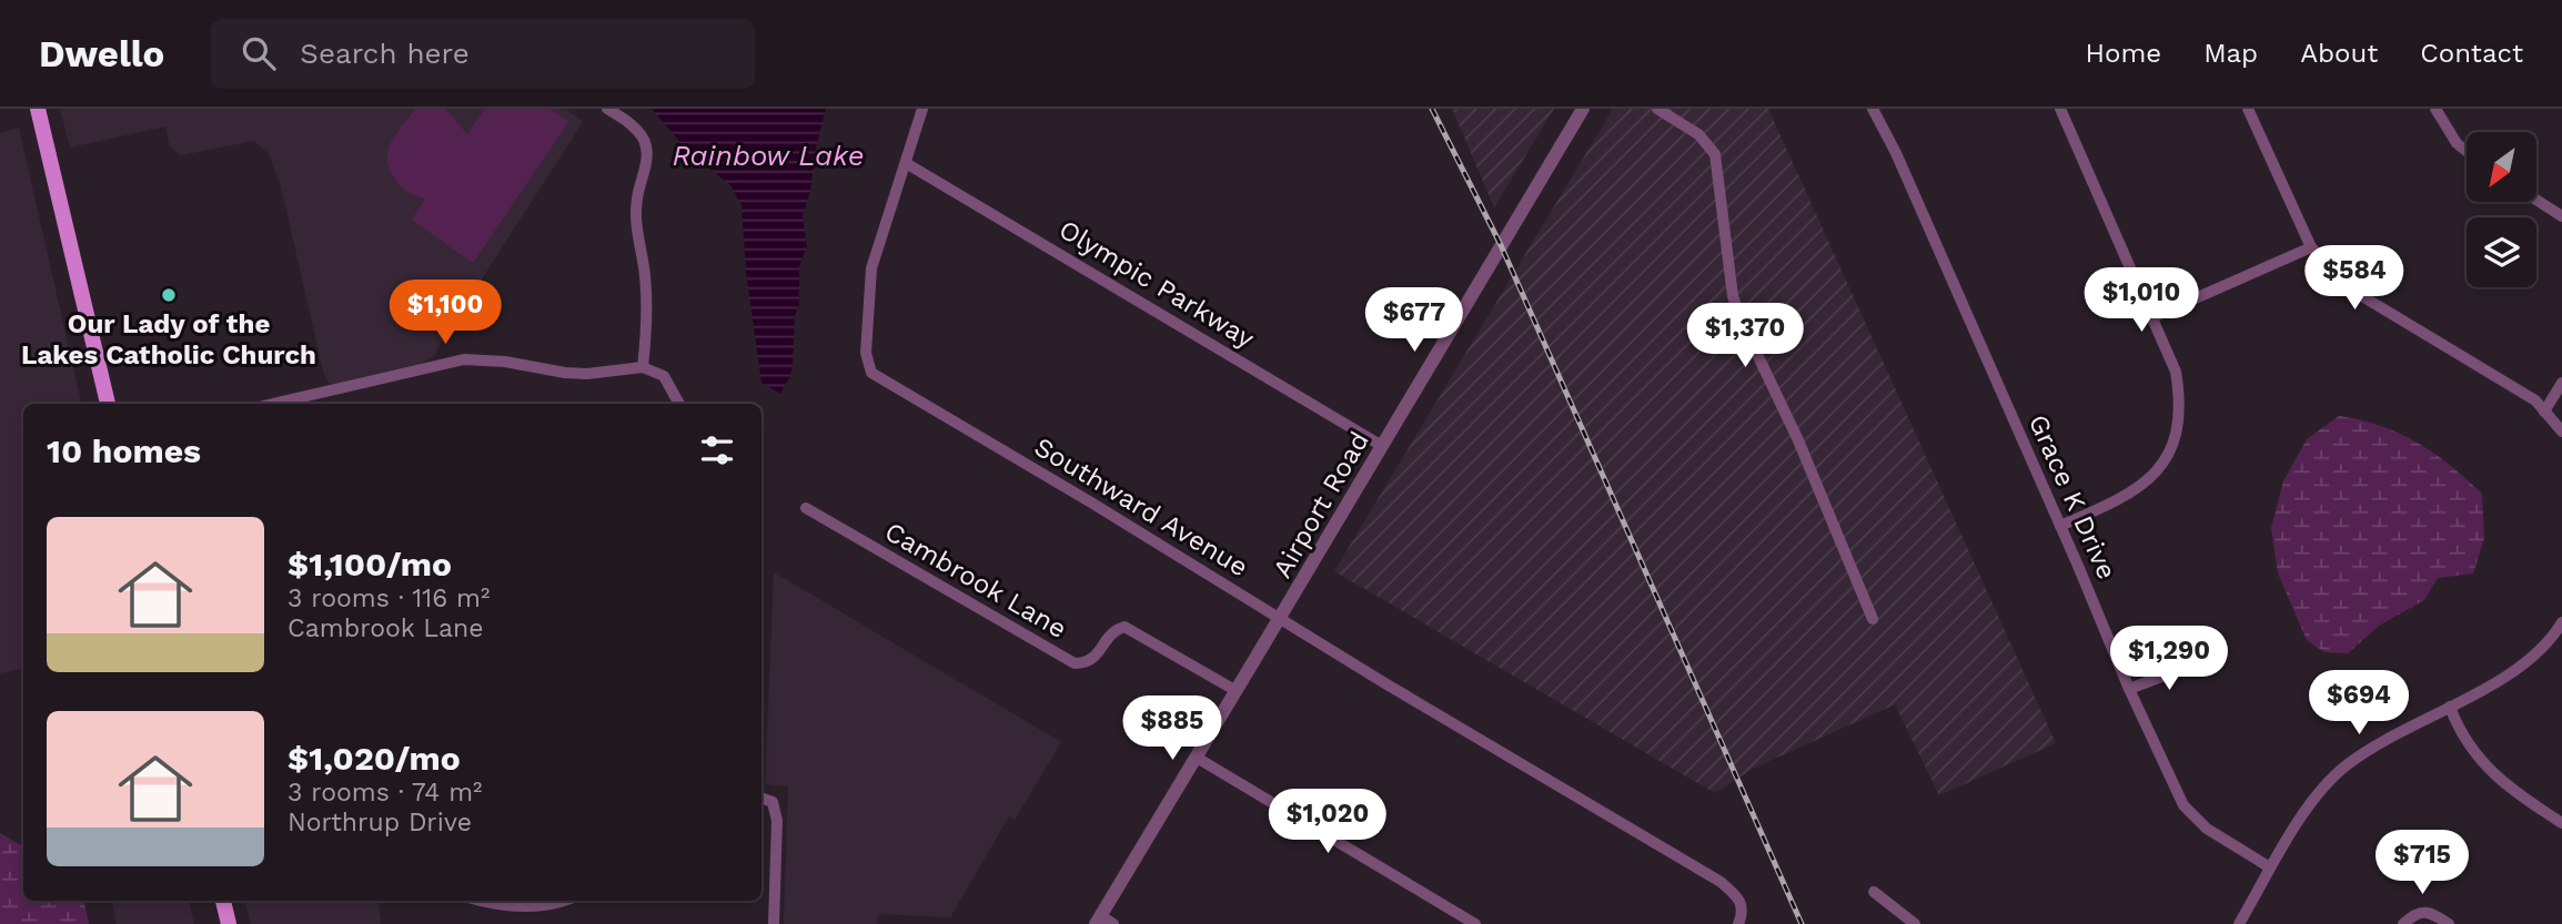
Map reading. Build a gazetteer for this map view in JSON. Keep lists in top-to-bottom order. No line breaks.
{"streets":{"street":["Olympic Parkway","Grace K Drive","Airport Road","Southward Avenue","Cambrook Lane"]},"crossings":[["Olympic Parkway","Airport Road"],["Olympic Parkway","Southward Avenue"],["Airport Road","Southward Avenue"],["Airport Road","Cambrook Lane"]],"water":["Rainbow Lake"],"places":["Our Lady of the Lakes Catholic Church"],"north":"bottom left","page":{"header":"Dwello","search":"Search here","nav":["Home","Map","About","Contact"],"price":["$584","$1,010","$1,100","$677","$1,370","$1,290","$694","$885","$1,020","$715"],"heading":"10 homes","list":[{"name":"$1,100/mo","note":"3 rooms · 116 m² · Cambrook Lane"},{"name":"$1,020/mo","note":"3 rooms · 74 m² · Northrup Drive"}]}}
